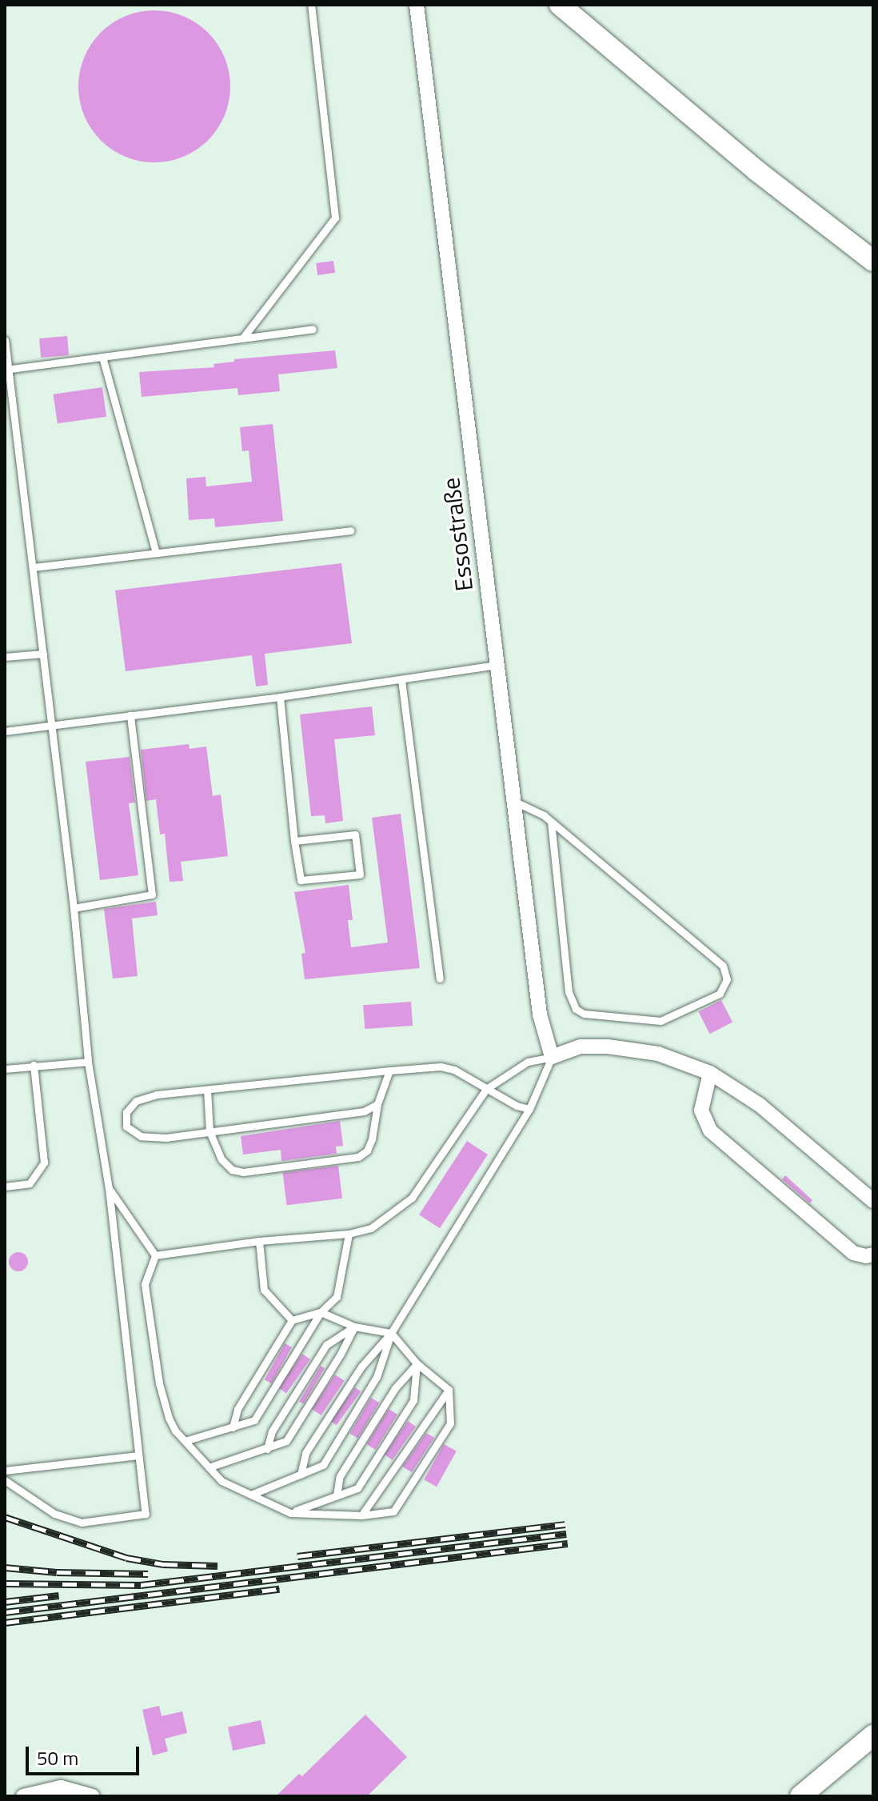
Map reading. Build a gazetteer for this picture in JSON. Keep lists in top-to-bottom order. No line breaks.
{"streets":{"street":["Essostraße"]},"scale_bar":"50 m"}
